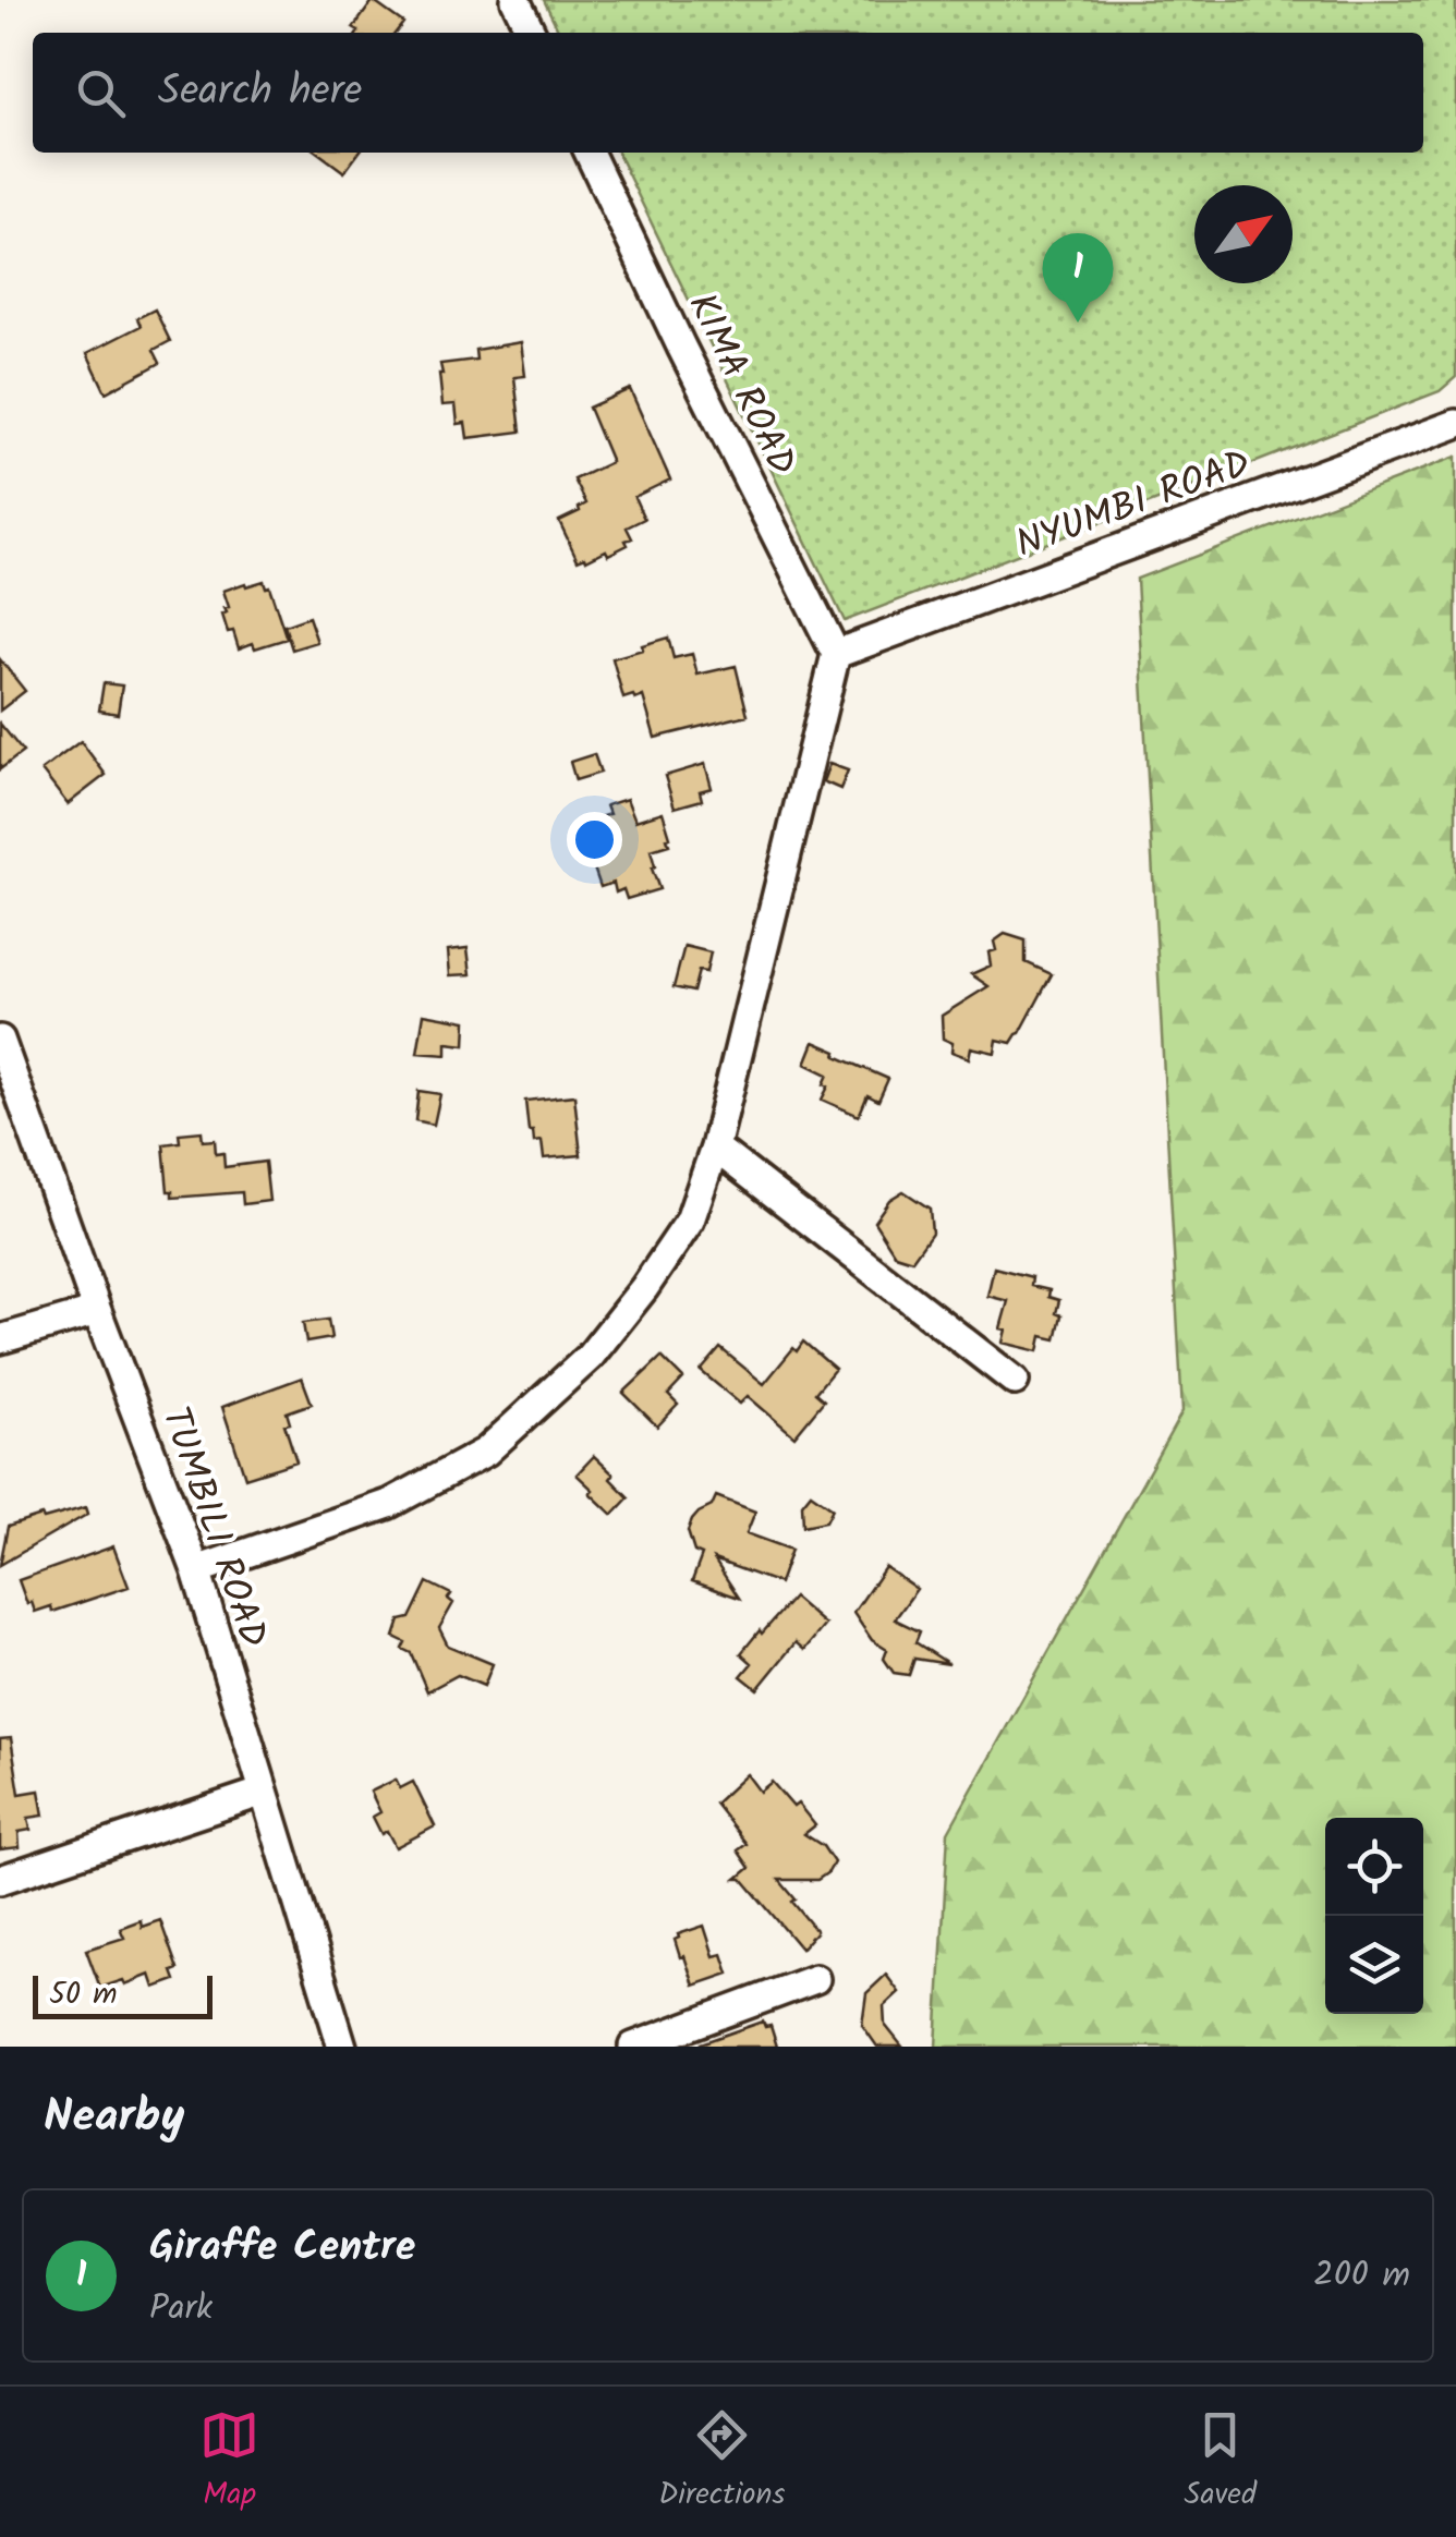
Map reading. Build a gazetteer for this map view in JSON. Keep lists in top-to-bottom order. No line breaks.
{"streets":{"street":["KIMA ROAD","NYUMBI ROAD","TUMBILI ROAD"]},"crossings":[["KIMA ROAD","NYUMBI ROAD"]],"scale_bar":"50 m","north":"top right","page":{"search":"Search here","pins":"1","scale":"50 m","heading":"Nearby","list":[{"mark":"1","name":"Giraffe Centre","note":"Park","value":"200 m"}],"nav":["Map","Directions","Saved"]}}
